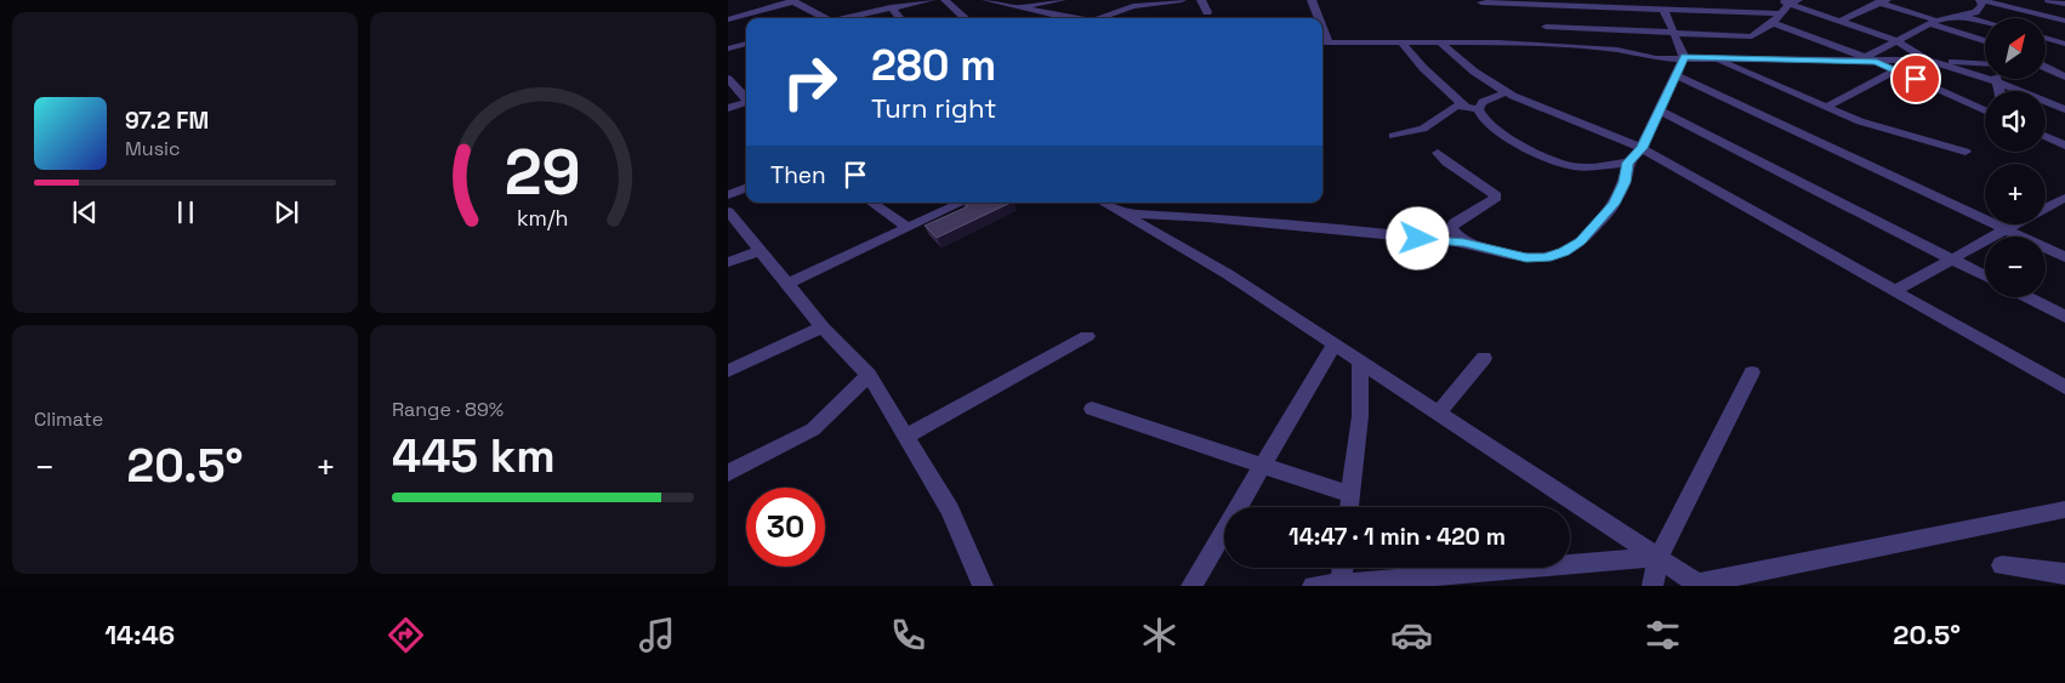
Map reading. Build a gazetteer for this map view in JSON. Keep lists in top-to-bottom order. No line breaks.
{"north":"top right","page":{"map_buttons":["+","−"],"turn":["280 m","Turn right"],"song":["97.2 FM","Music"],"then":"Then","tile":["Climate",["Range · 89%","445 km"]],"heat":["−","20.5°","+"],"limit":"30","trip":"14:47 · 1 min · 420 m","tabs":["14:46","20.5°"],"gauge":["29","km/h"]}}
